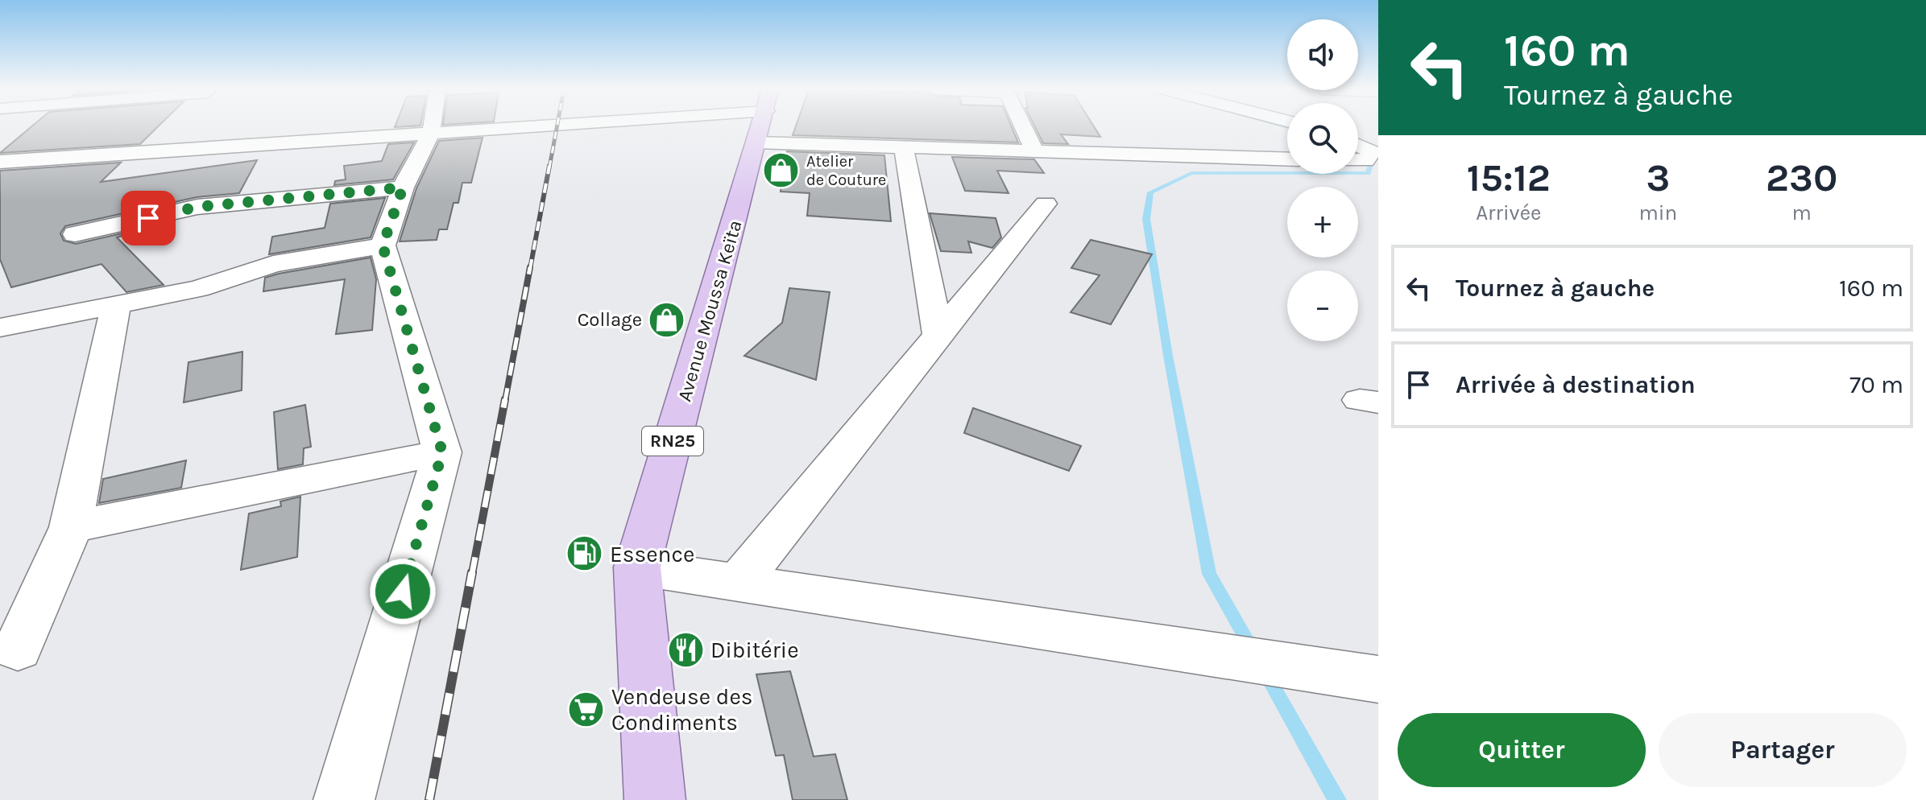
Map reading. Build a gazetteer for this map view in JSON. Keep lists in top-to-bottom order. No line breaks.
{"streets":{"main road":["Avenue Moussa Keïta","RN25"]},"places":{"shop":["Atelier de Couture","Collage"],"fuel station":["Essence"],"restaurant":["Dibitérie"],"supermarket":["Vendeuse des Condiments"]},"page":{"turn":["160 m","Tournez à gauche"],"map_buttons":["+","−"],"eta":["15:12","Arrivée","3","min","230","m"],"list":[{"name":"Tournez à gauche","value":"160 m"},{"name":"Arrivée à destination","value":"70 m"}],"buttons":["Quitter","Partager"]}}
